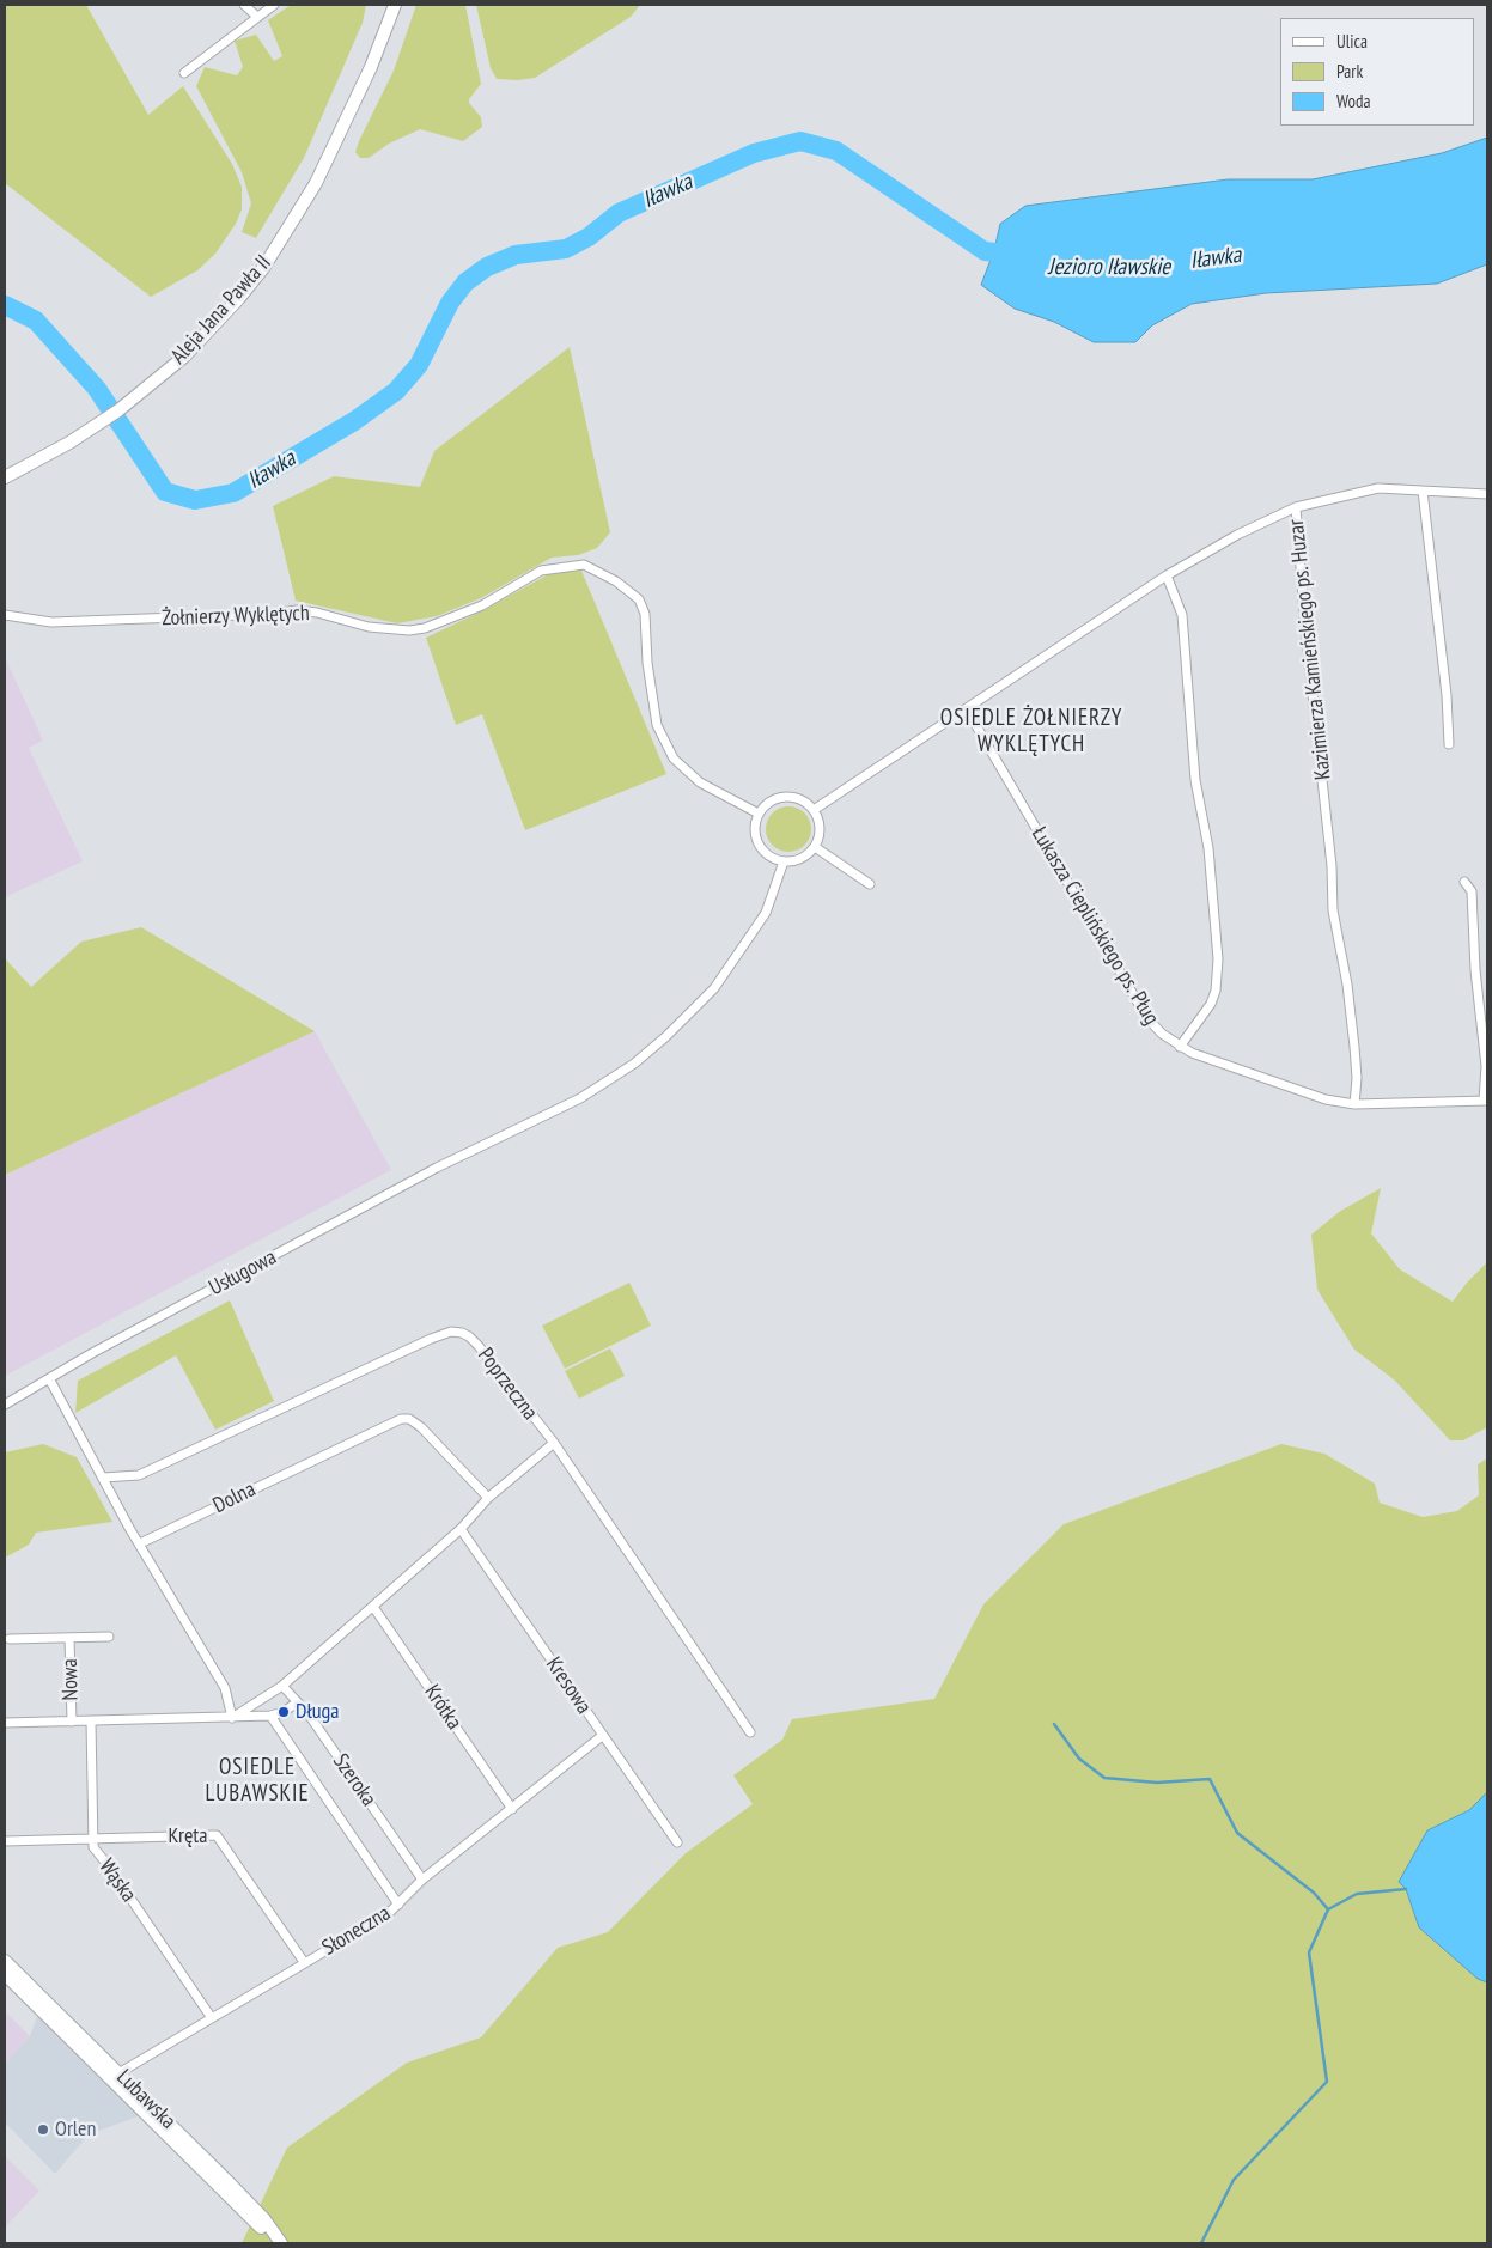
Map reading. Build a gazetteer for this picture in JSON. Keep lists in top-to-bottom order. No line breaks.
{"streets":{"main road":["Aleja Jana Pawła II","Lubawska"],"street":["Żołnierzy Wyklętych","Kazimierza Kamieńskiego ps. Huzar","Łukasza Cieplińskiego ps. Pług","Usługowa","Poprzeczna","Dolna","Nowa","Kresowa","Krótka","Szeroka","Kręta","Wąska","Słoneczna"]},"crossings":[["Żołnierzy Wyklętych","Usługowa"],["Kazimierza Kamieńskiego ps. Huzar","Łukasza Cieplińskiego ps. Pług"],["Kresowa","Słoneczna"],["Krótka","Słoneczna"],["Szeroka","Słoneczna"],["Kręta","Wąska"],["Kręta","Słoneczna"],["Wąska","Słoneczna"],["Słoneczna","Lubawska"]],"districts":["OSIEDLE ŻOŁNIERZY WYKLĘTYCH","OSIEDLE LUBAWSKIE"],"water":["Iławka","Jezioro Iławskie"],"places":["Długa","Orlen"],"legend":["Ulica","Park","Woda"]}
